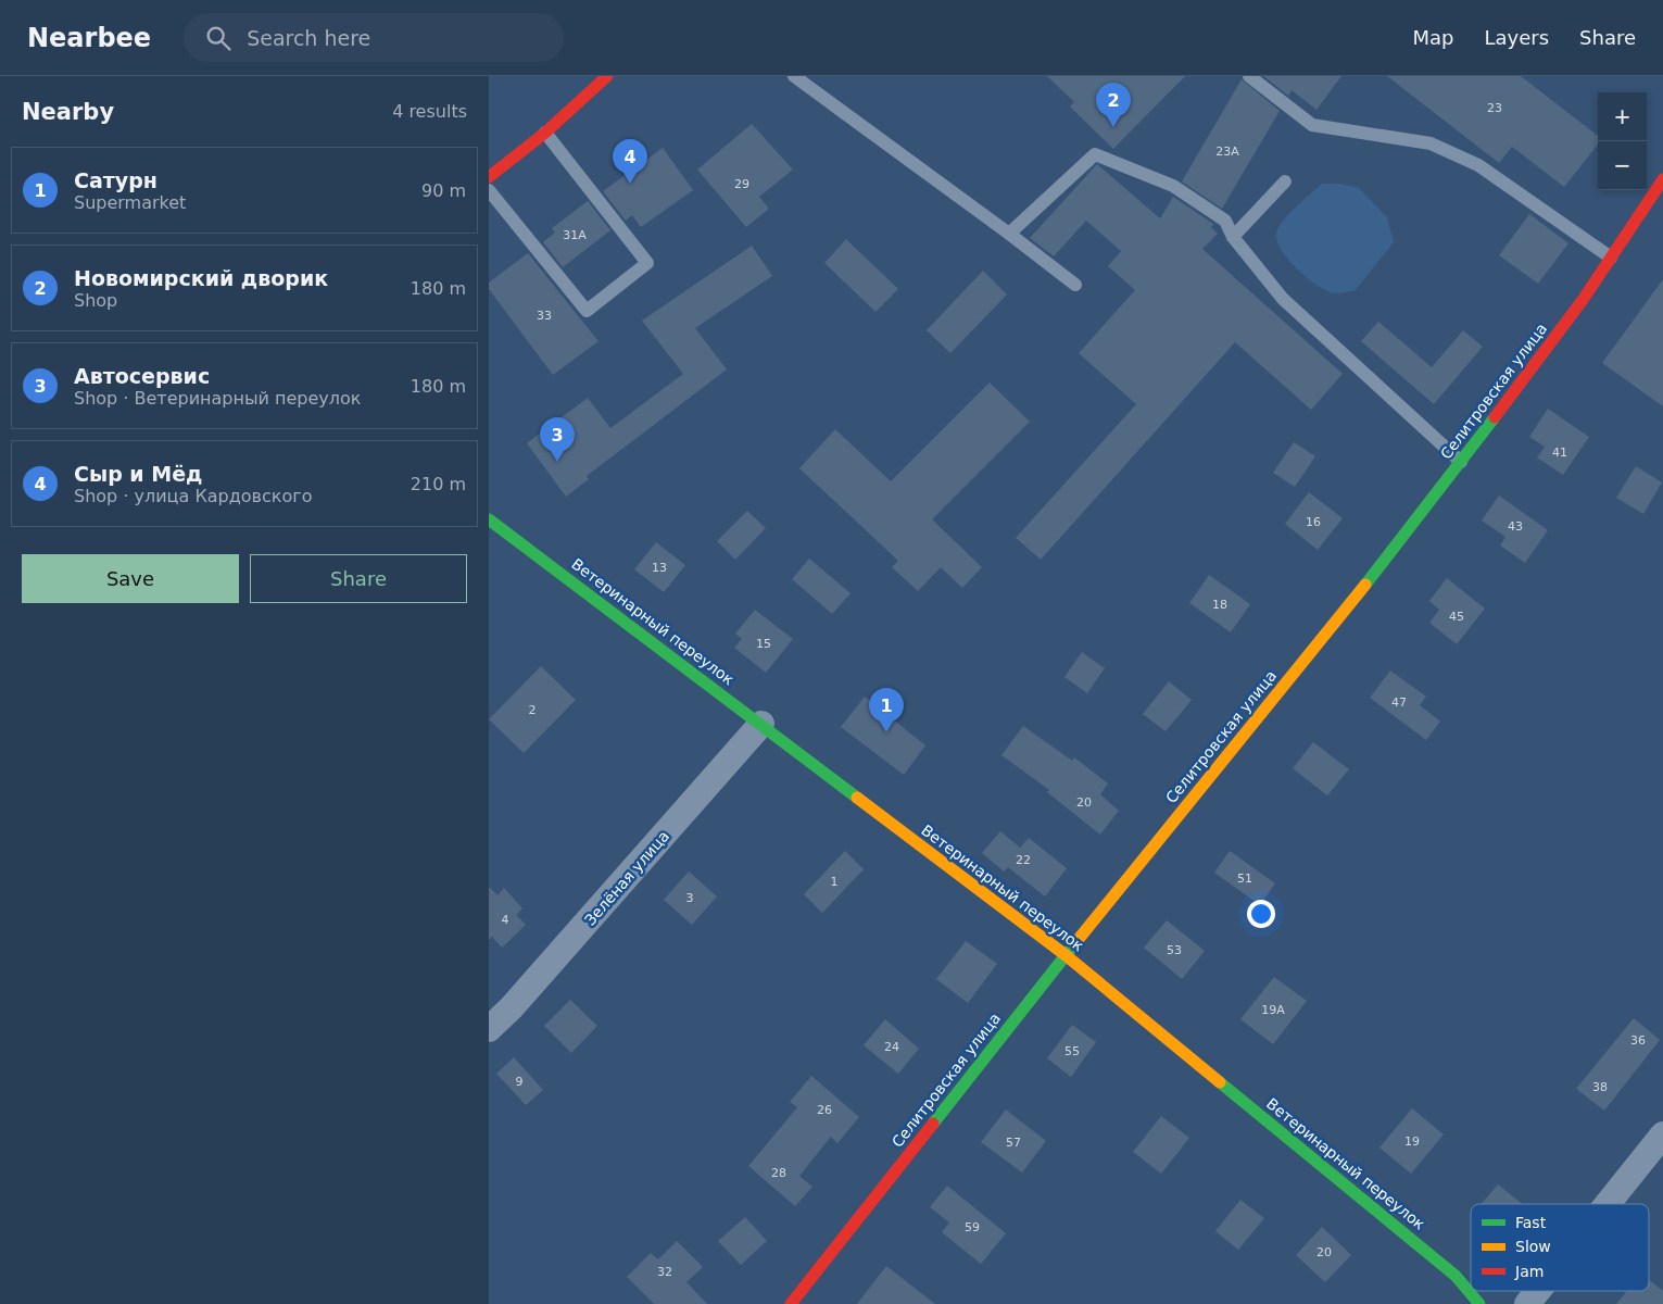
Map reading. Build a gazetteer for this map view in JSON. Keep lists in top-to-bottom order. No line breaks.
{"streets":{"street":["Селитровская улица","Ветеринарный переулок","Зелёная улица"]},"crossings":[["Селитровская улица","Ветеринарный переулок"],["Ветеринарный переулок","Зелёная улица"]],"house_numbers":["23","23А","29","31А","33","41","16","43","13","18","45","15","47","2","20","22","51","1","3","4","53","19А","36","24","55","9","38","26","19","57","28","59","20","32"],"legend":["Fast","Slow","Jam"],"page":{"header":"Nearbee","search":"Search here","nav":["Map","Layers","Share"],"heading":["Nearby","4 results"],"pins":["2","4","3","1"],"map_buttons":["+","−"],"list":[{"mark":"1","name":"Сатурн","note":"Supermarket","value":"90 m"},{"mark":"2","name":"Новомирский дворик","note":"Shop","value":"180 m"},{"mark":"3","name":"Автосервис","note":"Shop · Ветеринарный переулок","value":"180 m"},{"mark":"4","name":"Сыр и Мёд","note":"Shop · улица Кардовского","value":"210 m"}],"buttons":["Save","Share"]}}
